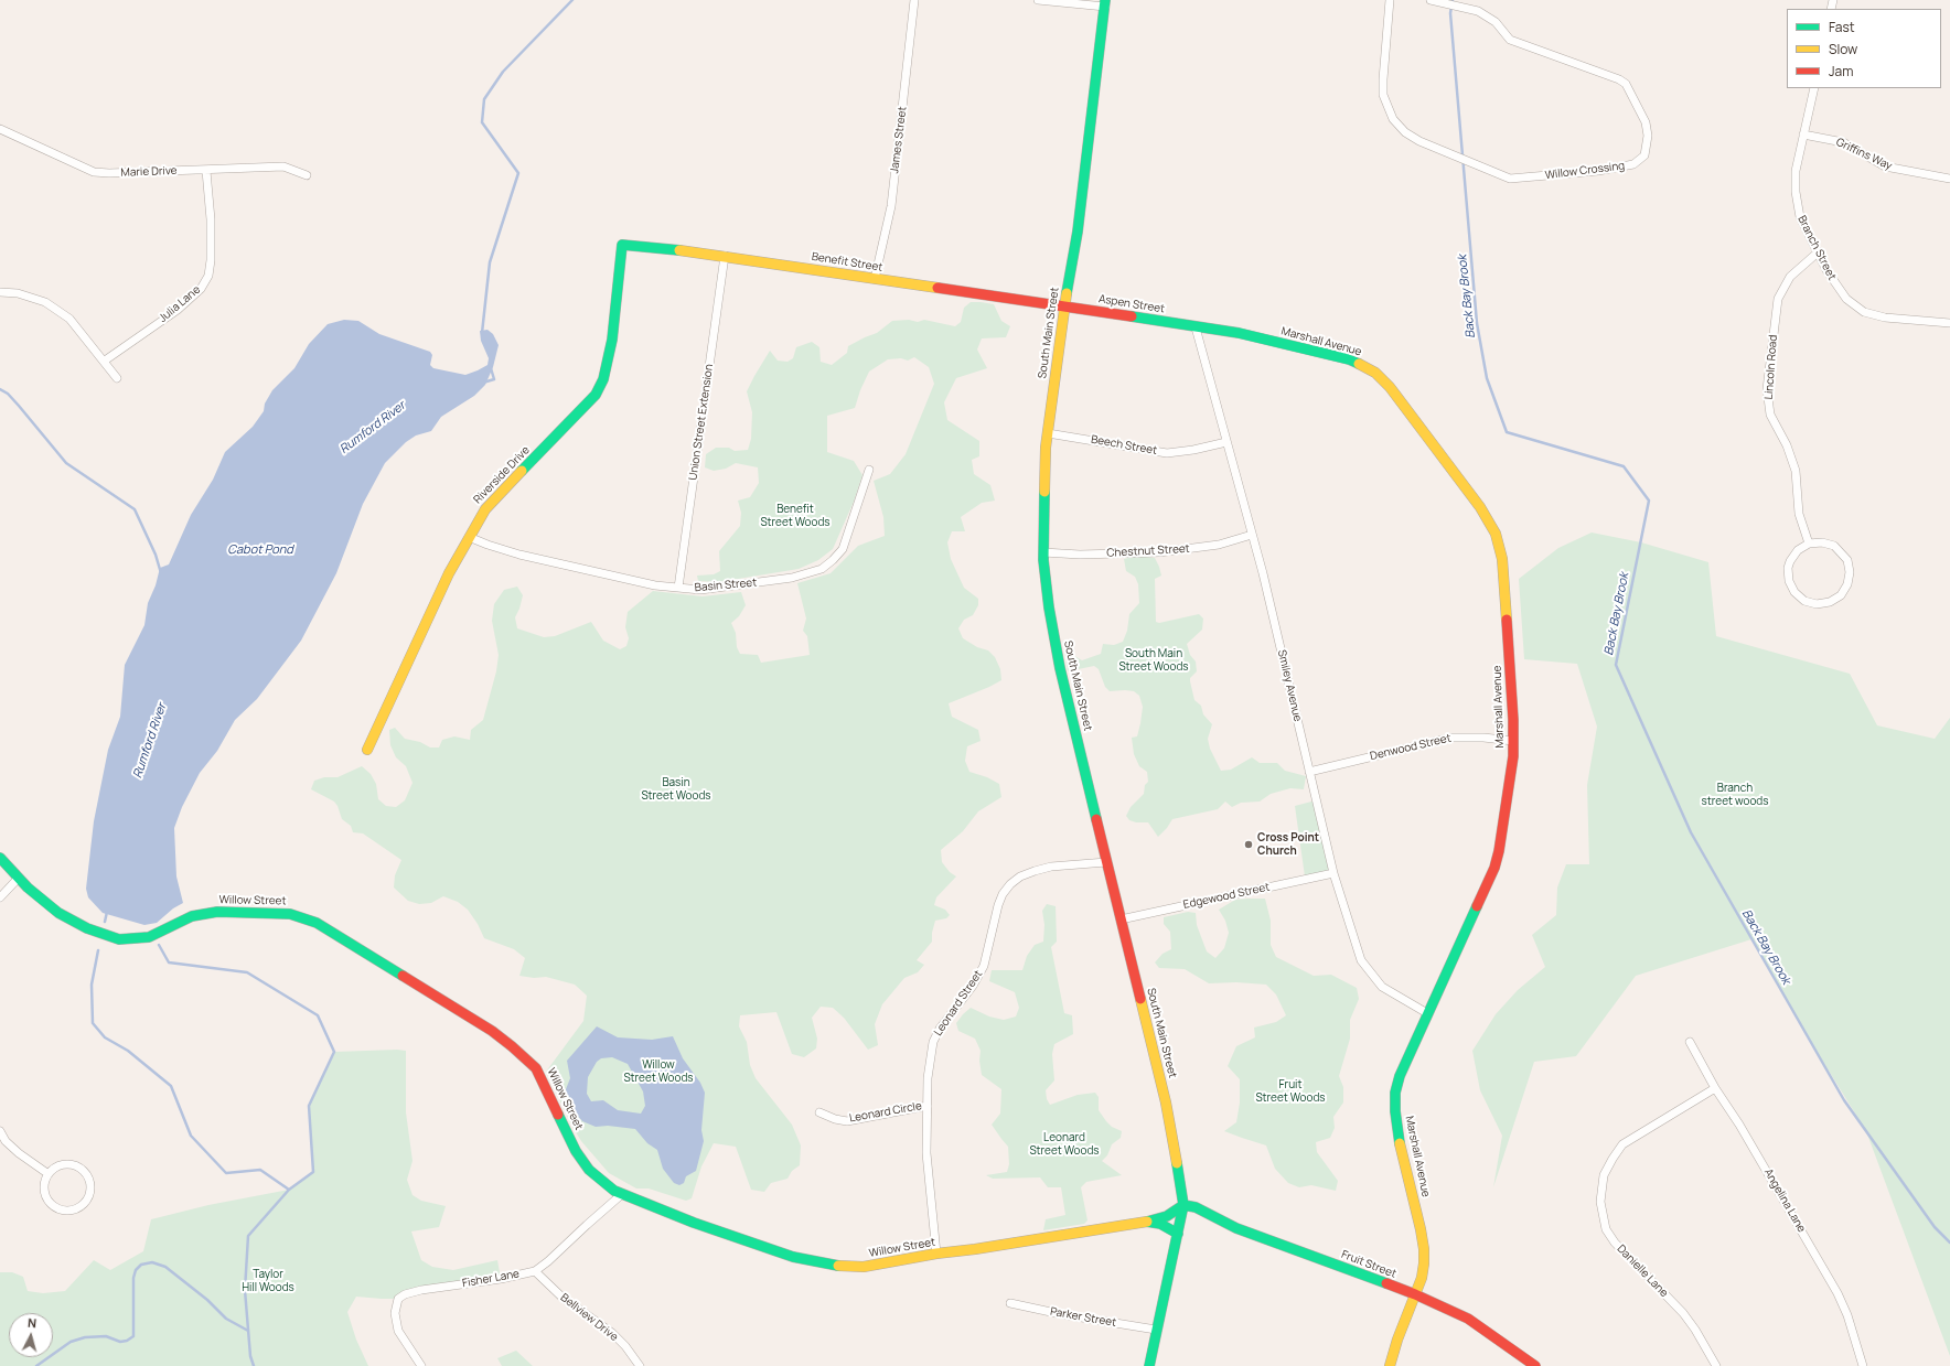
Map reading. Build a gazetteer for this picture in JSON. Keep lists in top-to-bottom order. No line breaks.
{"streets":{"street":["James Street","Griffins Way","Willow Crossing","Marie Drive","Branch Street","Benefit Street","Julia Lane","Aspen Street","South Main Street","Marshall Avenue","Lincoln Road","Union Street Extension","Beech Street","Riverside Drive","Chestnut Street","Basin Street","Smiley Avenue","Denwood Street","Edgewood Street","Willow Street","Leonard Street","Leonard Circle","Angelina Lane","Fruit Street","Danielle Lane","Fisher Lane","Bellview Drive","Parker Street"]},"crossings":[["James Street","Benefit Street"],["Griffins Way","Branch Street"],["Marie Drive","Julia Lane"],["Branch Street","Lincoln Road"],["Benefit Street","Aspen Street"],["Benefit Street","South Main Street"],["Benefit Street","Union Street Extension"],["Benefit Street","Riverside Drive"],["Aspen Street","South Main Street"],["Aspen Street","Marshall Avenue"],["Aspen Street","Smiley Avenue"],["South Main Street","Beech Street"],["South Main Street","Chestnut Street"],["South Main Street","Edgewood Street"],["South Main Street","Willow Street"],["South Main Street","Leonard Street"],["South Main Street","Fruit Street"],["South Main Street","Parker Street"],["Marshall Avenue","Smiley Avenue"],["Marshall Avenue","Denwood Street"],["Marshall Avenue","Fruit Street"],["Union Street Extension","Basin Street"],["Beech Street","Smiley Avenue"],["Riverside Drive","Basin Street"],["Chestnut Street","Smiley Avenue"],["Smiley Avenue","Denwood Street"],["Smiley Avenue","Edgewood Street"],["Willow Street","Leonard Street"],["Willow Street","Fruit Street"],["Willow Street","Fisher Lane"],["Leonard Street","Leonard Circle"],["Angelina Lane","Danielle Lane"],["Fisher Lane","Bellview Drive"]],"water":["Back Bay Brook","Rumford River","Cabot Pond"],"parks":["Benefit Street Woods","South Main Street Woods","Basin Street Woods","Branch street woods","Willow Street Woods","Fruit Street Woods","Leonard Street Woods","Taylor Hill Woods"],"places":["Cross Point Church"],"legend":["Fast","Slow","Jam"],"north":"top"}
